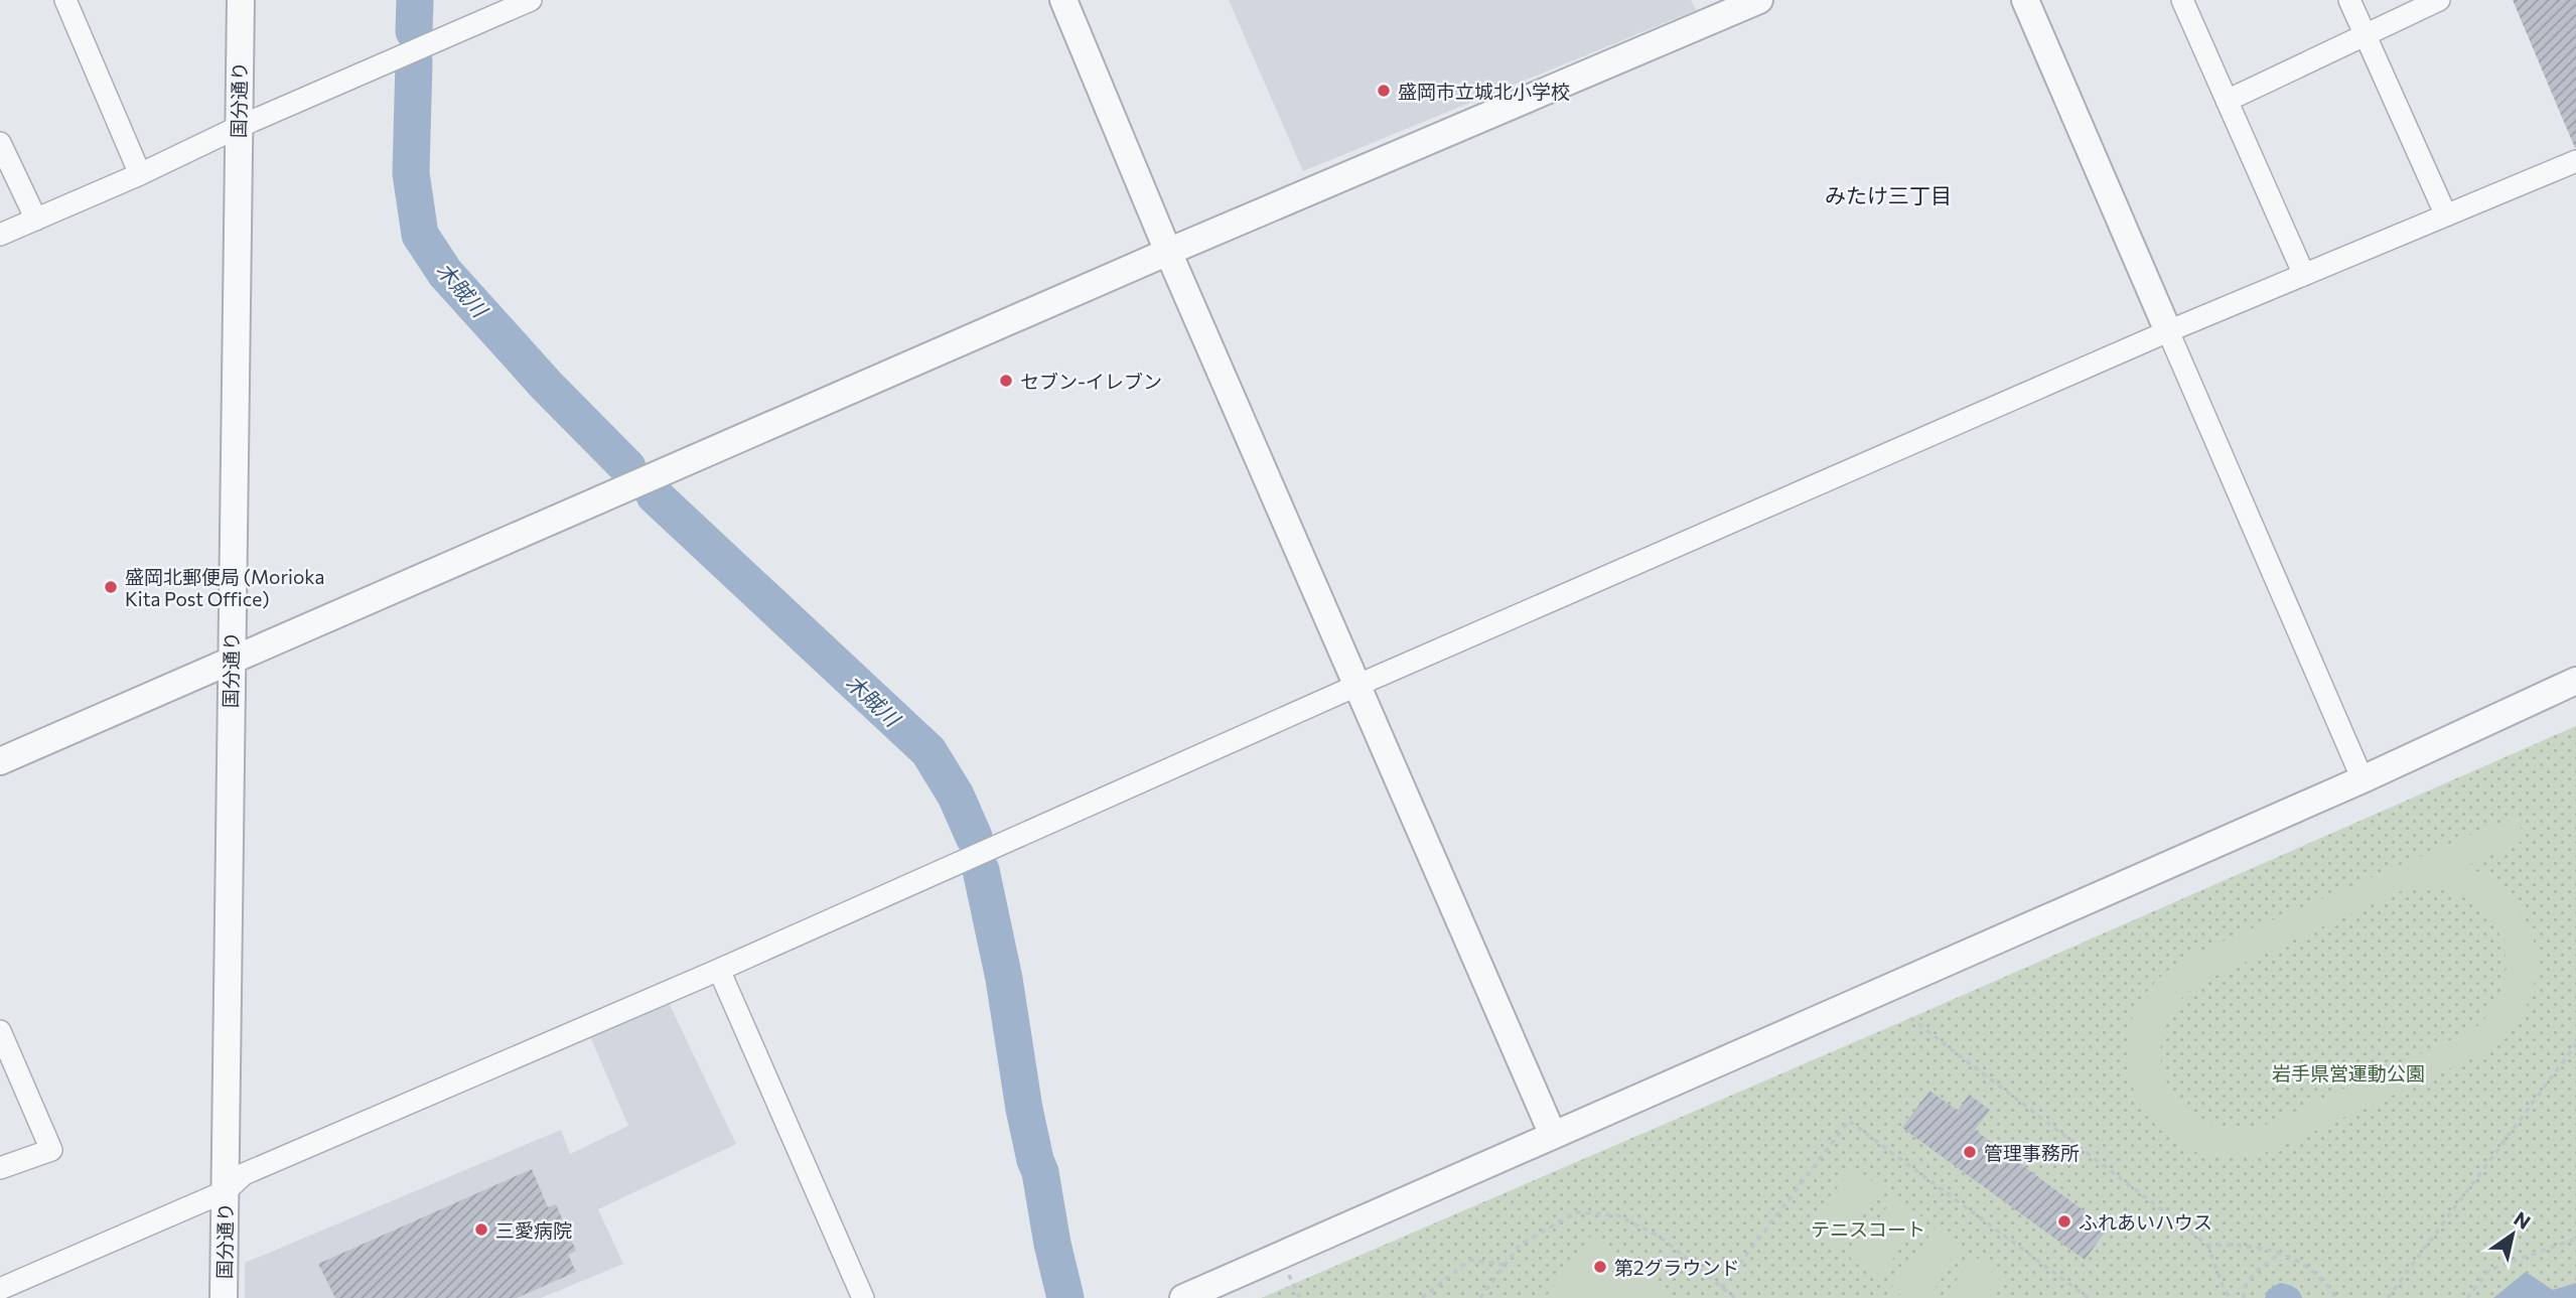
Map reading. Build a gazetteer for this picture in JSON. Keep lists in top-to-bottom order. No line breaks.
{"streets":{"street":["国分通り"]},"districts":["みたけ三丁目"],"water":["木賊川"],"parks":["岩手県営運動公園","テニスコート"],"places":["盛岡市立城北小学校","セブン-イレブン","盛岡北郵便局 (Morioka Kita Post Office)","管理事務所","ふれあいハウス","三愛病院","第2グラウンド"],"north":"top right"}
